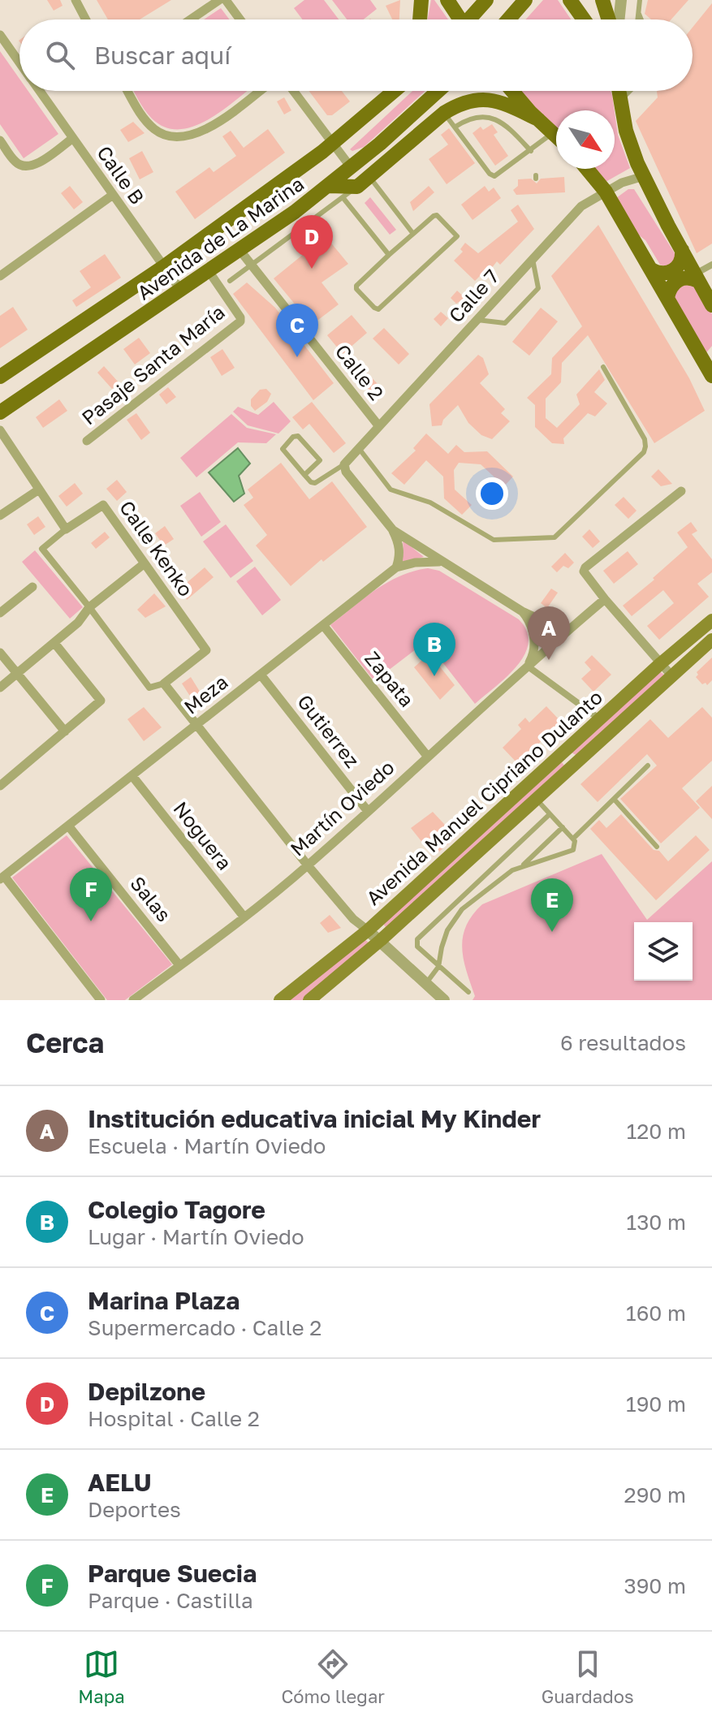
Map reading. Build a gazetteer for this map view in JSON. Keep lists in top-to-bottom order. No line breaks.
{"streets":{"main road":["Avenida de La Marina","Avenida Manuel Cipriano Dulanto"],"street":["Calle B","Calle 7","Pasaje Santa María","Calle 2","Calle Kenko","Zapata","Meza","Gutierrez","Martín Oviedo","Noguera","Salas"]},"crossings":[["Calle B","Avenida de La Marina"],["Avenida de La Marina","Pasaje Santa María"],["Avenida de La Marina","Calle 2"],["Calle 7","Calle 2"],["Zapata","Meza"],["Zapata","Martín Oviedo"],["Meza","Gutierrez"],["Meza","Noguera"],["Meza","Salas"],["Gutierrez","Martín Oviedo"],["Martín Oviedo","Noguera"],["Martín Oviedo","Salas"]],"north":"bottom right","page":{"search":"Buscar aquí","pins":["D","C","A","B","F","E"],"heading":["Cerca","6 resultados"],"list":[{"mark":"A","name":"Institución educativa inicial My Kinder","note":"Escuela · Martín Oviedo","value":"120 m"},{"mark":"B","name":"Colegio Tagore","note":"Lugar · Martín Oviedo","value":"130 m"},{"mark":"C","name":"Marina Plaza","note":"Supermercado · Calle 2","value":"160 m"},{"mark":"D","name":"Depilzone","note":"Hospital · Calle 2","value":"190 m"},{"mark":"E","name":"AELU","note":"Deportes","value":"290 m"},{"mark":"F","name":"Parque Suecia","note":"Parque · Castilla","value":"390 m"}],"nav":["Mapa","Cómo llegar","Guardados"]}}
